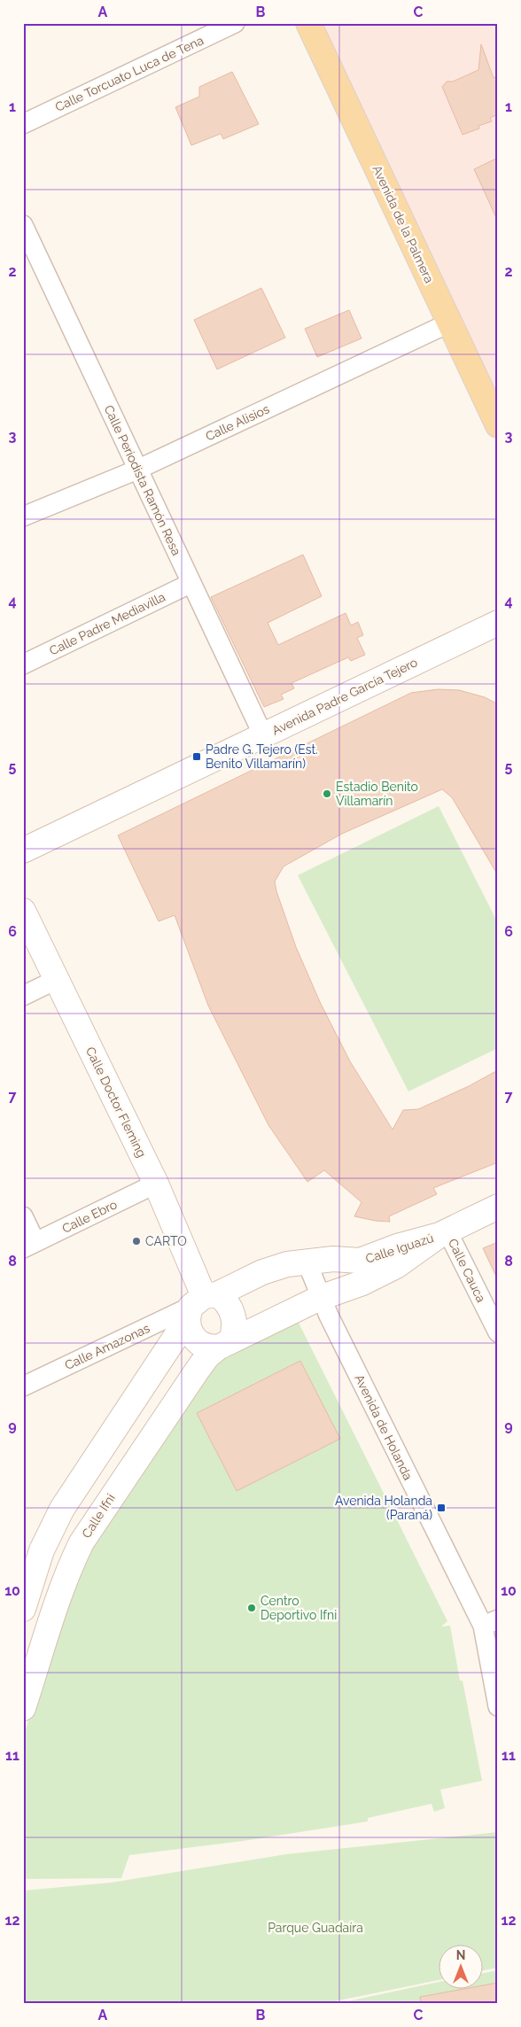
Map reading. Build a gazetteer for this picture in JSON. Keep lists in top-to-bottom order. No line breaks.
{"streets":{"main road":["Avenida de la Palmera","Avenida Padre García Tejero","Calle Doctor Fleming","Calle Iguazú","Calle Ifni"],"street":["Calle Torcuato Luca de Tena","Calle Alisios","Calle Periodista Ramón Resa","Calle Padre Mediavilla","Calle Ebro","Calle Cauca","Calle Amazonas","Avenida de Holanda"]},"crossings":[["Avenida de la Palmera","Calle Alisios"],["Calle Alisios","Calle Periodista Ramón Resa"],["Calle Periodista Ramón Resa","Calle Padre Mediavilla"],["Calle Periodista Ramón Resa","Avenida Padre García Tejero"],["Calle Doctor Fleming","Calle Ebro"],["Calle Doctor Fleming","Calle Iguazú"],["Calle Doctor Fleming","Calle Amazonas"],["Calle Doctor Fleming","Calle Ifni"],["Calle Iguazú","Calle Cauca"],["Calle Iguazú","Calle Amazonas"],["Calle Iguazú","Avenida de Holanda"],["Calle Iguazú","Calle Ifni"],["Calle Amazonas","Calle Ifni"]],"parks":["Parque Guadaíra"],"places":{"transit":["Padre G. Tejero (Est. Benito Villamarín)","Avenida Holanda (Paraná)"],"other":["Estadio Benito Villamarín","CARTO","Centro Deportivo Ifni"]},"north":"top","grid":{"columns":["A","B","C"],"rows":["1","2","3","4","5","6","7","8","9","10","11","12"]}}
